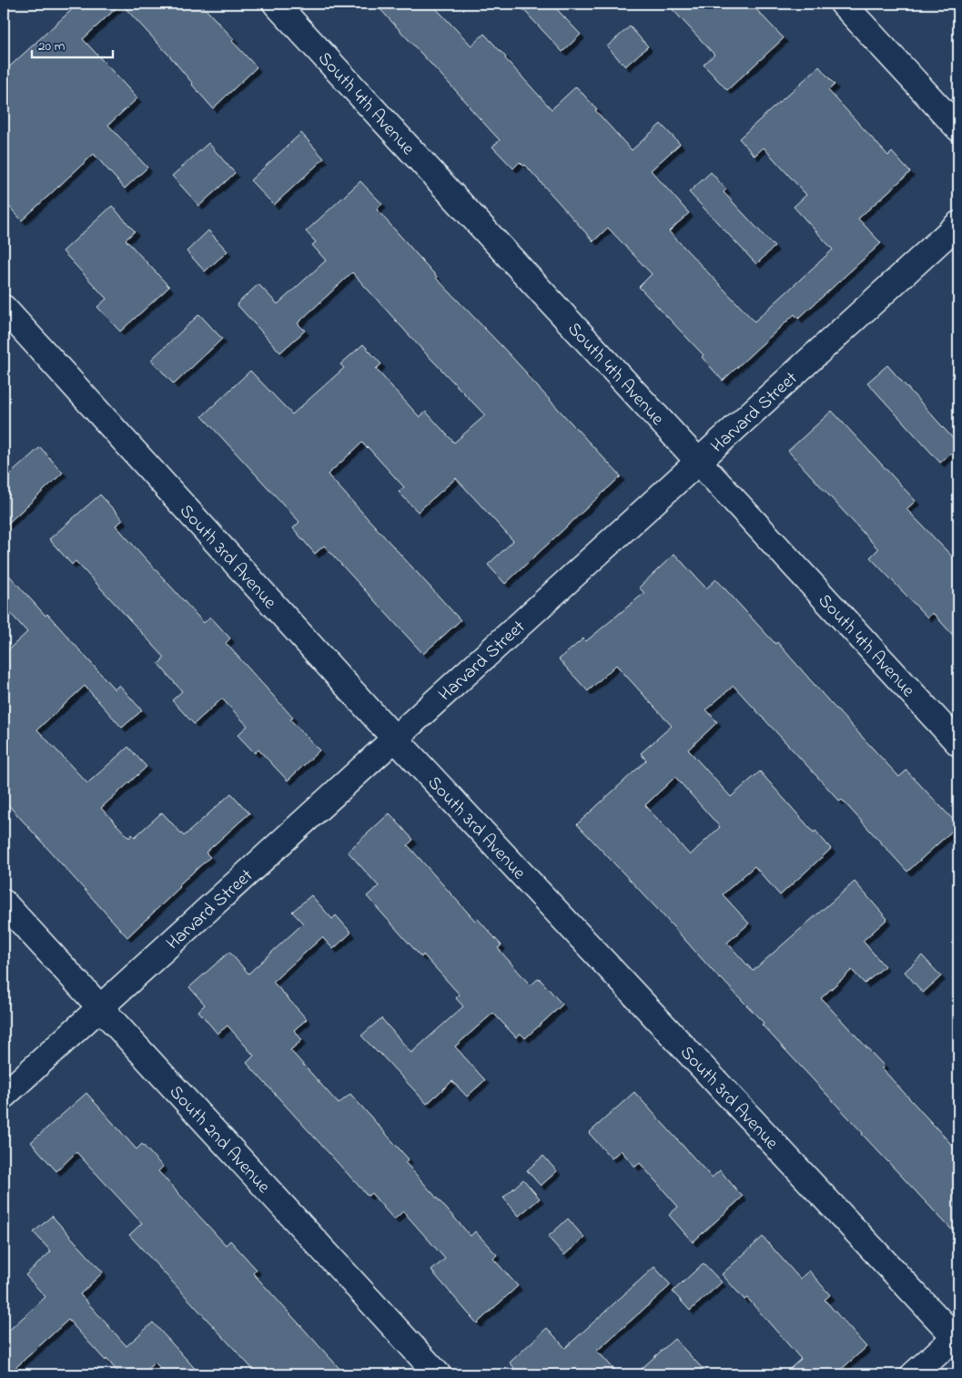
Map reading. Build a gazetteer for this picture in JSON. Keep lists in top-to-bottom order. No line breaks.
{"streets":{"street":["South 4th Avenue","Harvard Street","South 3rd Avenue","South 2nd Avenue"]},"crossings":[["South 4th Avenue","Harvard Street"],["Harvard Street","South 3rd Avenue"],["Harvard Street","South 2nd Avenue"]],"scale_bar":"20 m"}
